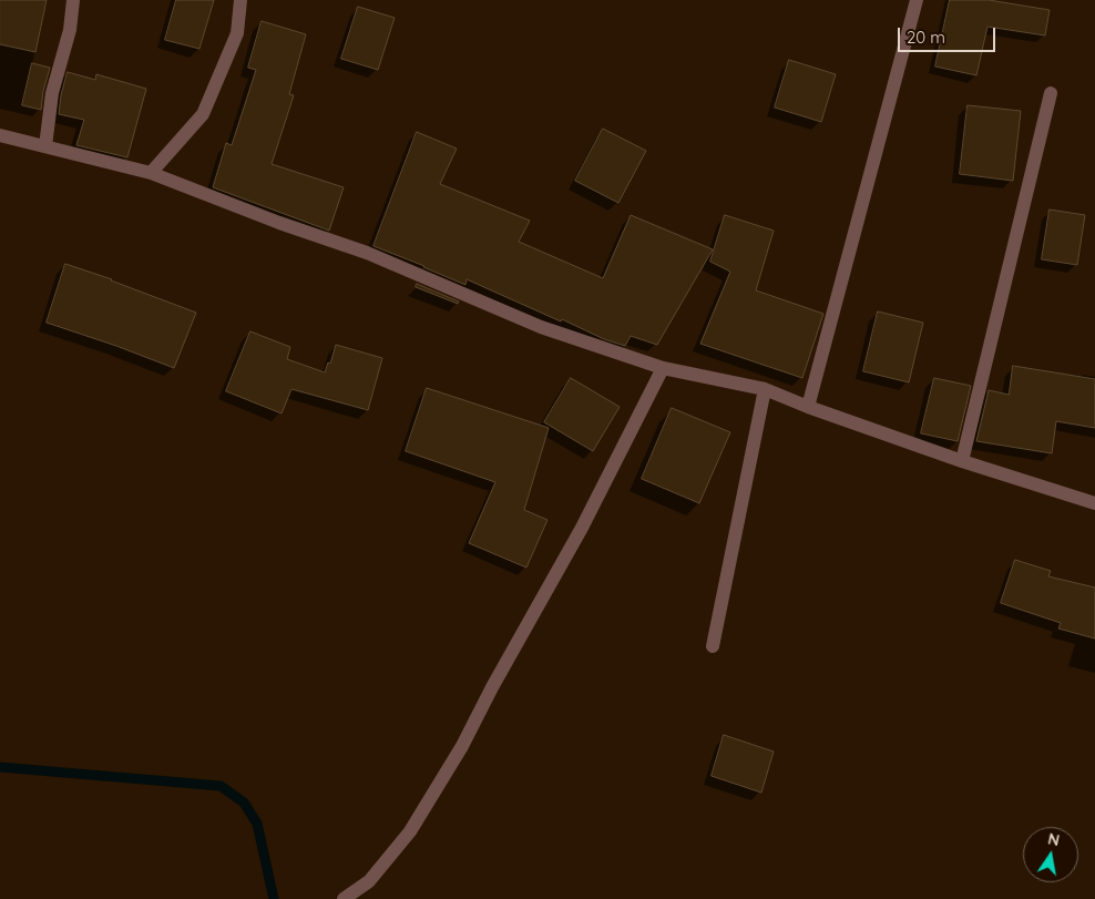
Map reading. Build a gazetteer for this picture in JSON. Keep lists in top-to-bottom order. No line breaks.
{"scale_bar":"20 m","north":"top"}
